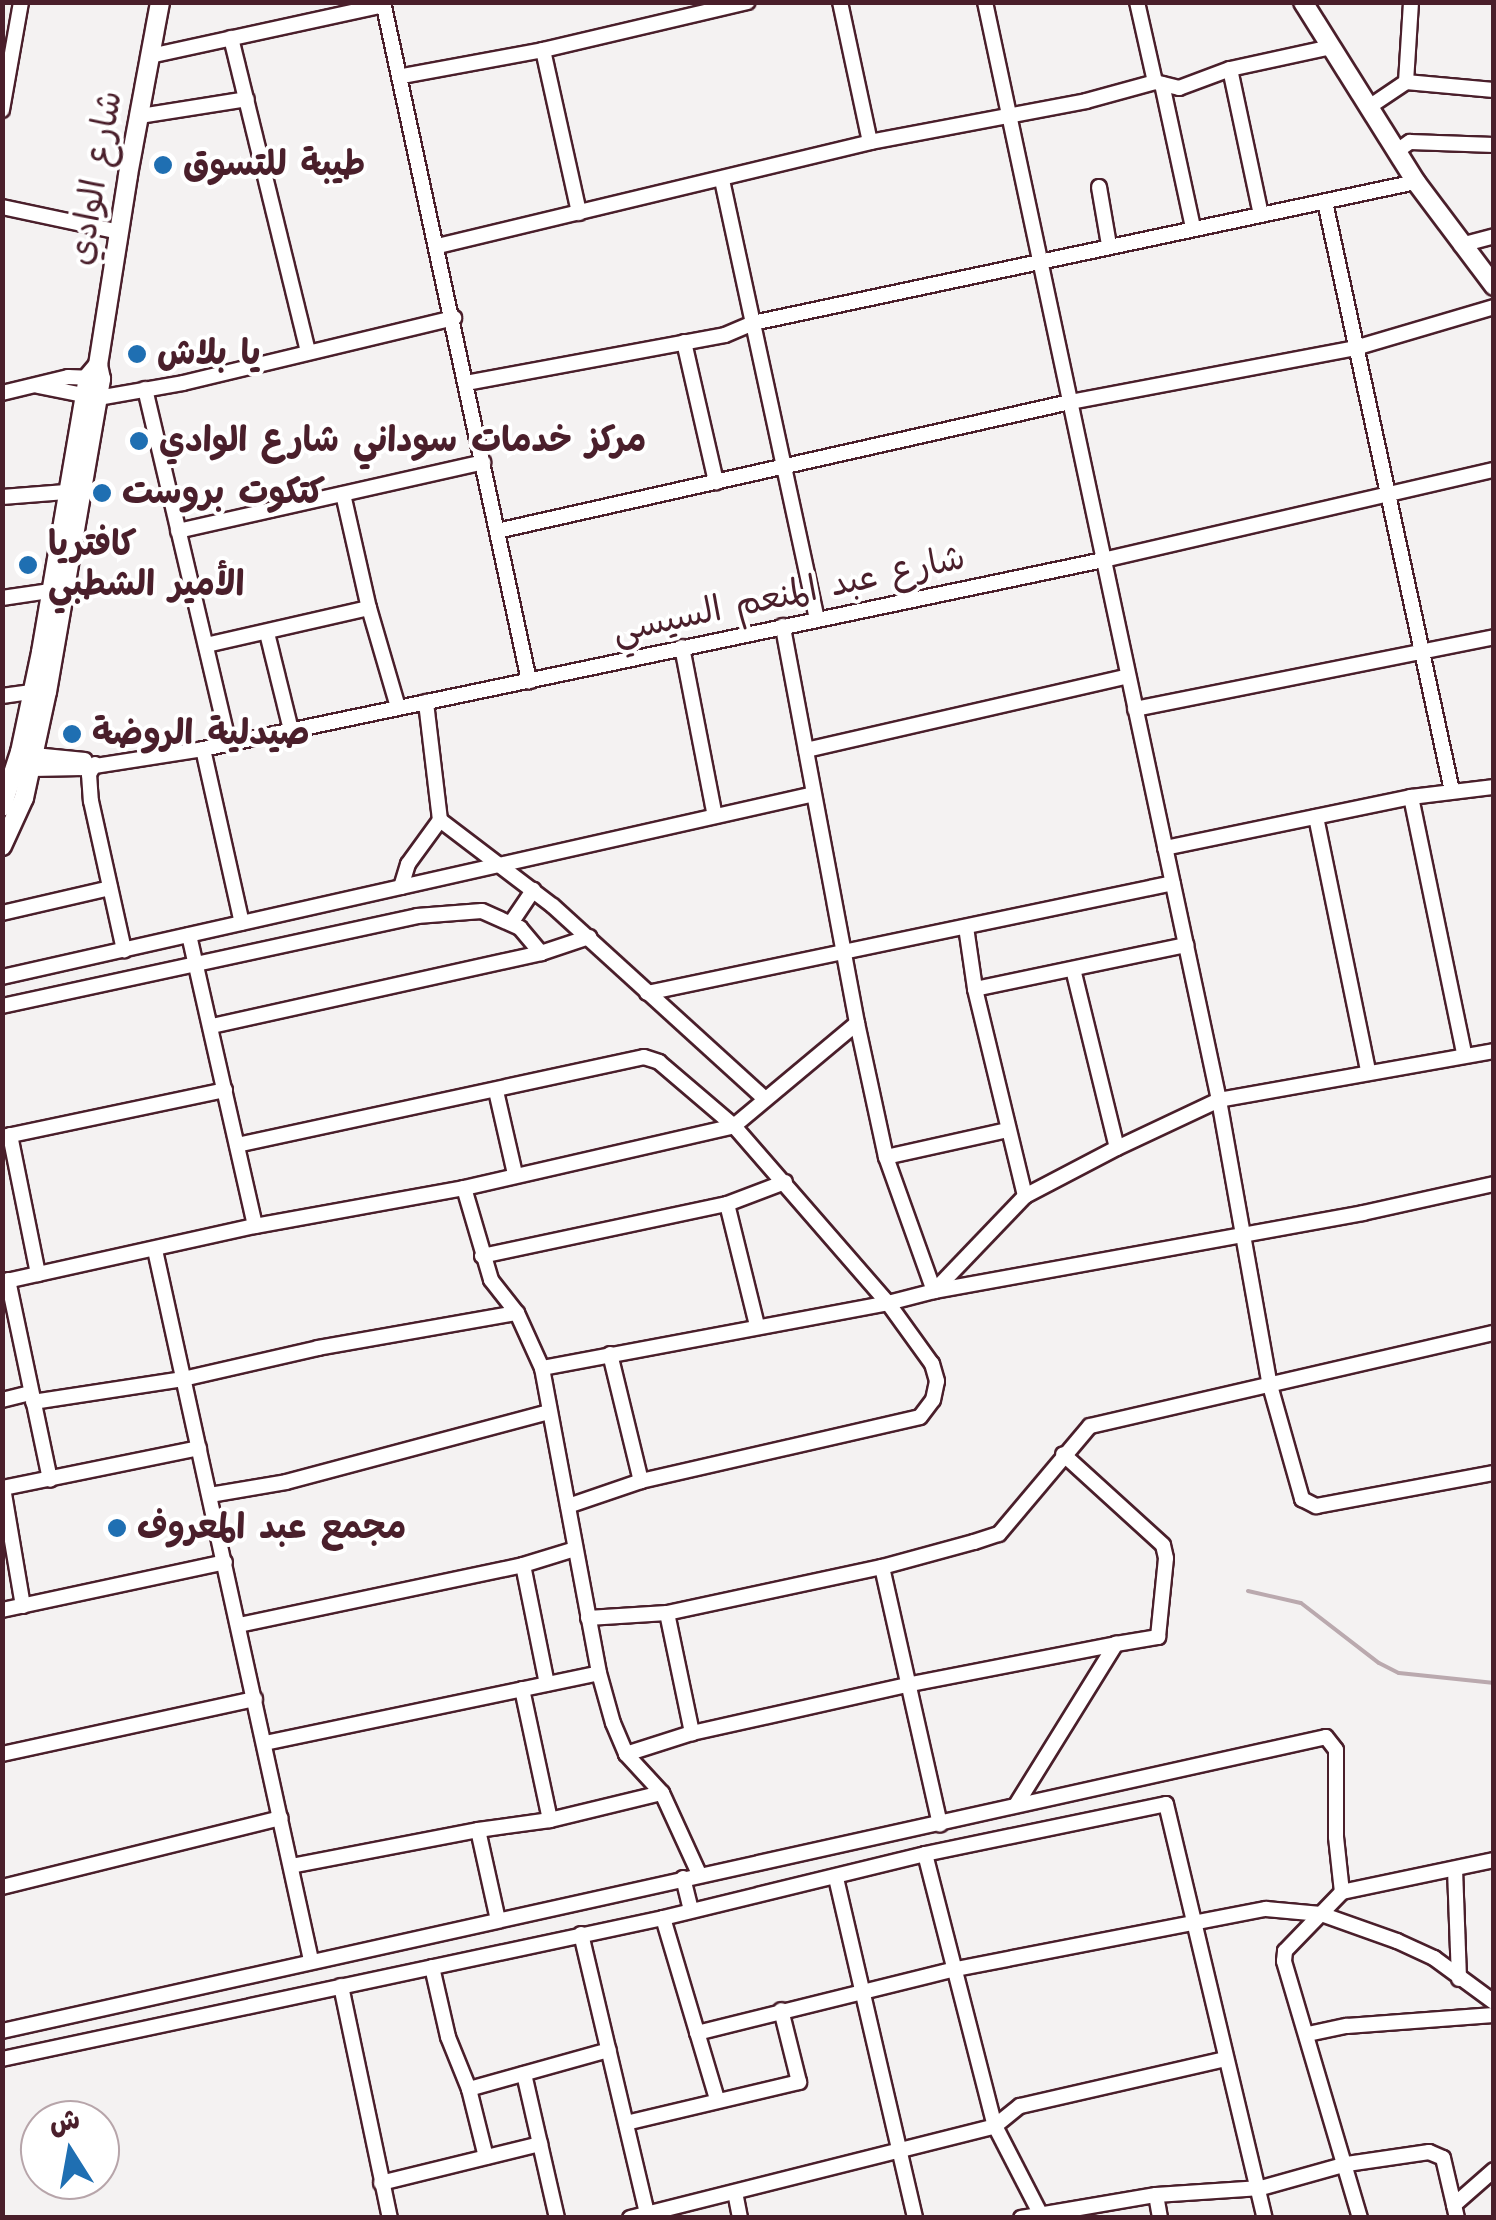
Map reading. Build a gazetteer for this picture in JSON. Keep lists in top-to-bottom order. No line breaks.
{"streets":{"main road":["شارع الوادي"],"street":["شارع عبد المنعم السيسي"]},"crossings":[["شارع الوادي","شارع عبد المنعم السيسي"]],"places":["طيبة للتسوق","يا بلاش","مركز خدمات سوداني شارع الوادي","كتكوت بروست","كافتريا الأمير الشطبي","صيدلية الروضة","مجمع عبد المعروف"],"north":"top"}
